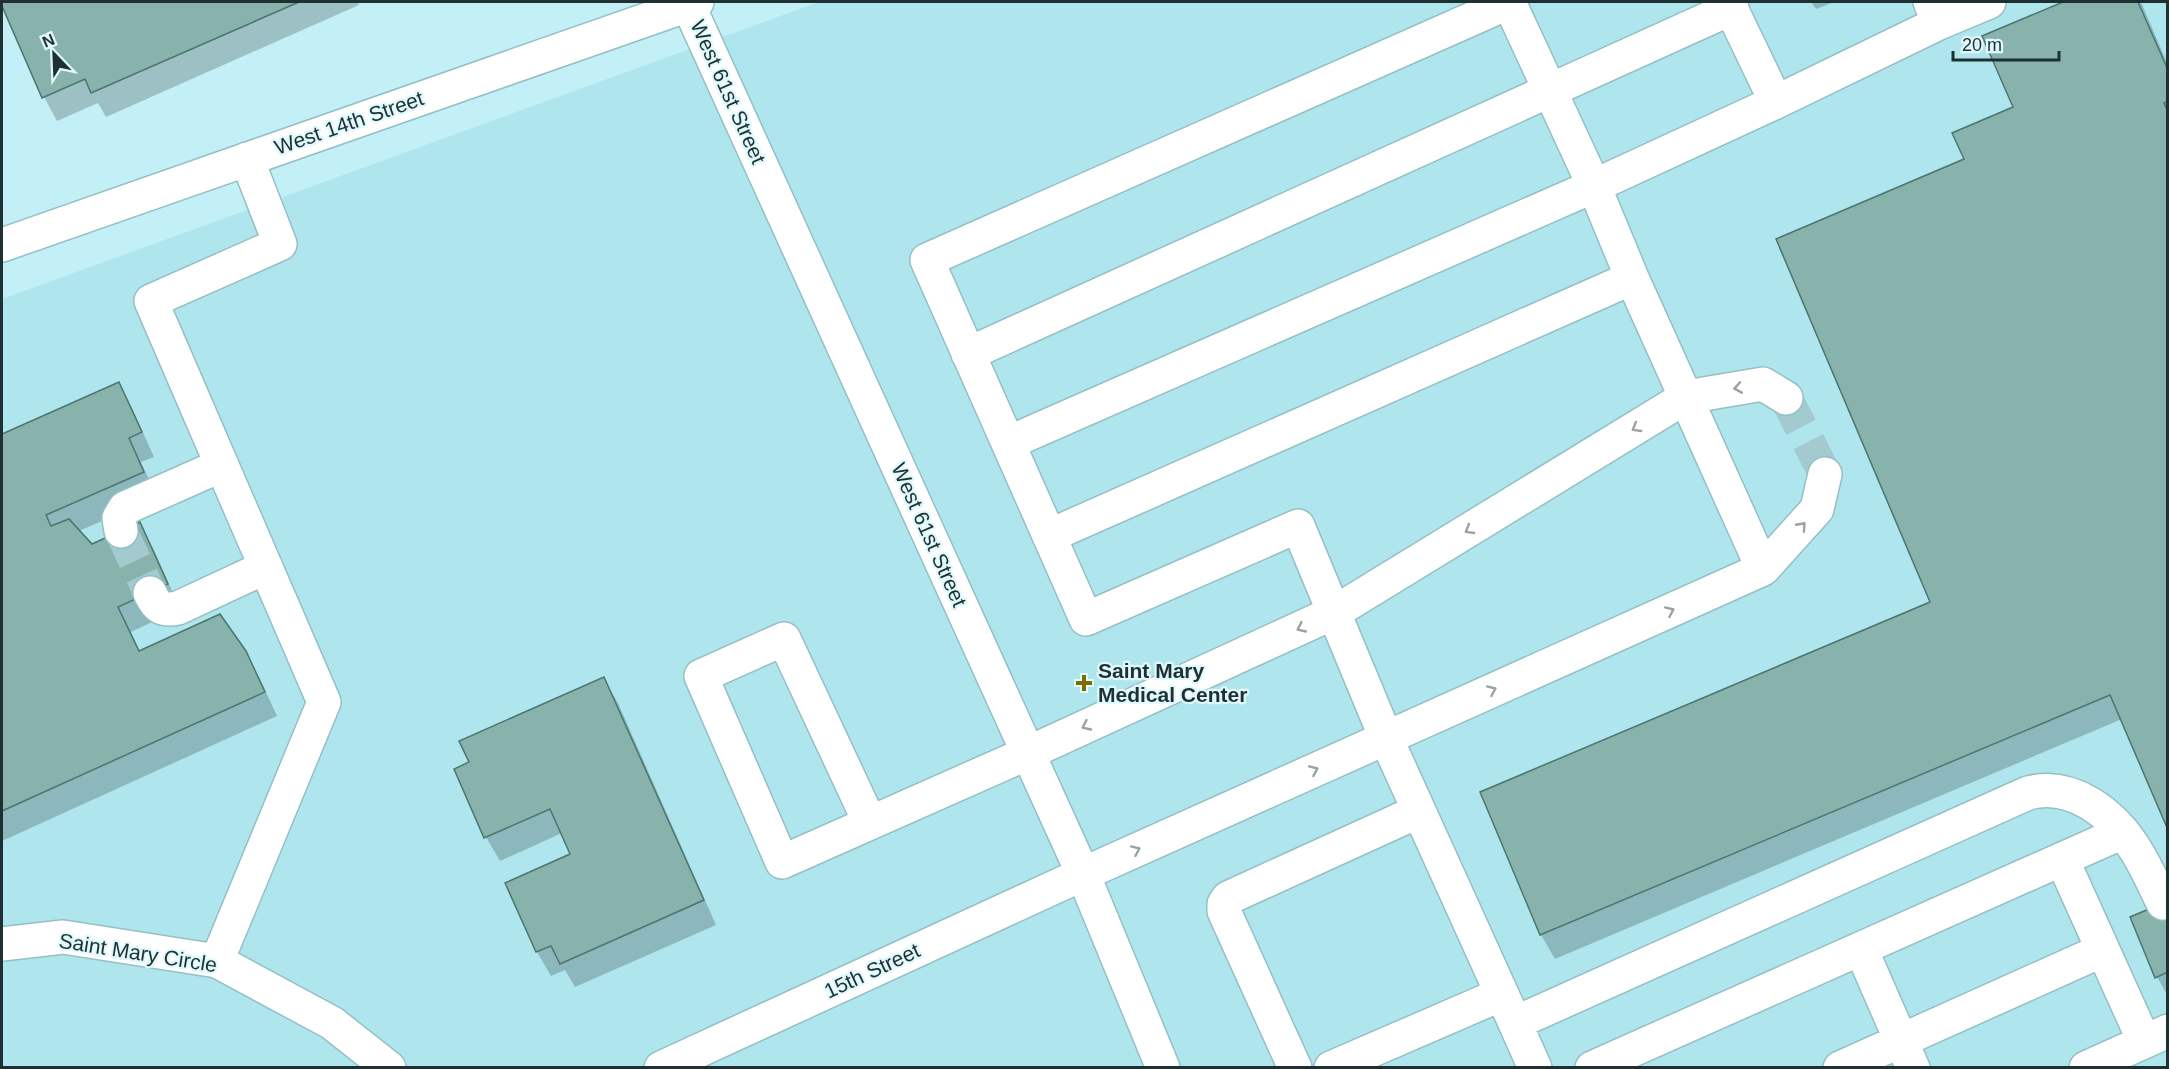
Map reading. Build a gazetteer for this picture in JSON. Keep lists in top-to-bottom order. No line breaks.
{"streets":{"street":["West 61st Street","West 14th Street","Saint Mary Circle","15th Street"]},"crossings":[["West 61st Street","West 14th Street"],["West 61st Street","15th Street"]],"places":{"health":["Saint Mary Medical Center"]},"scale_bar":"20 m","north":"top left"}
